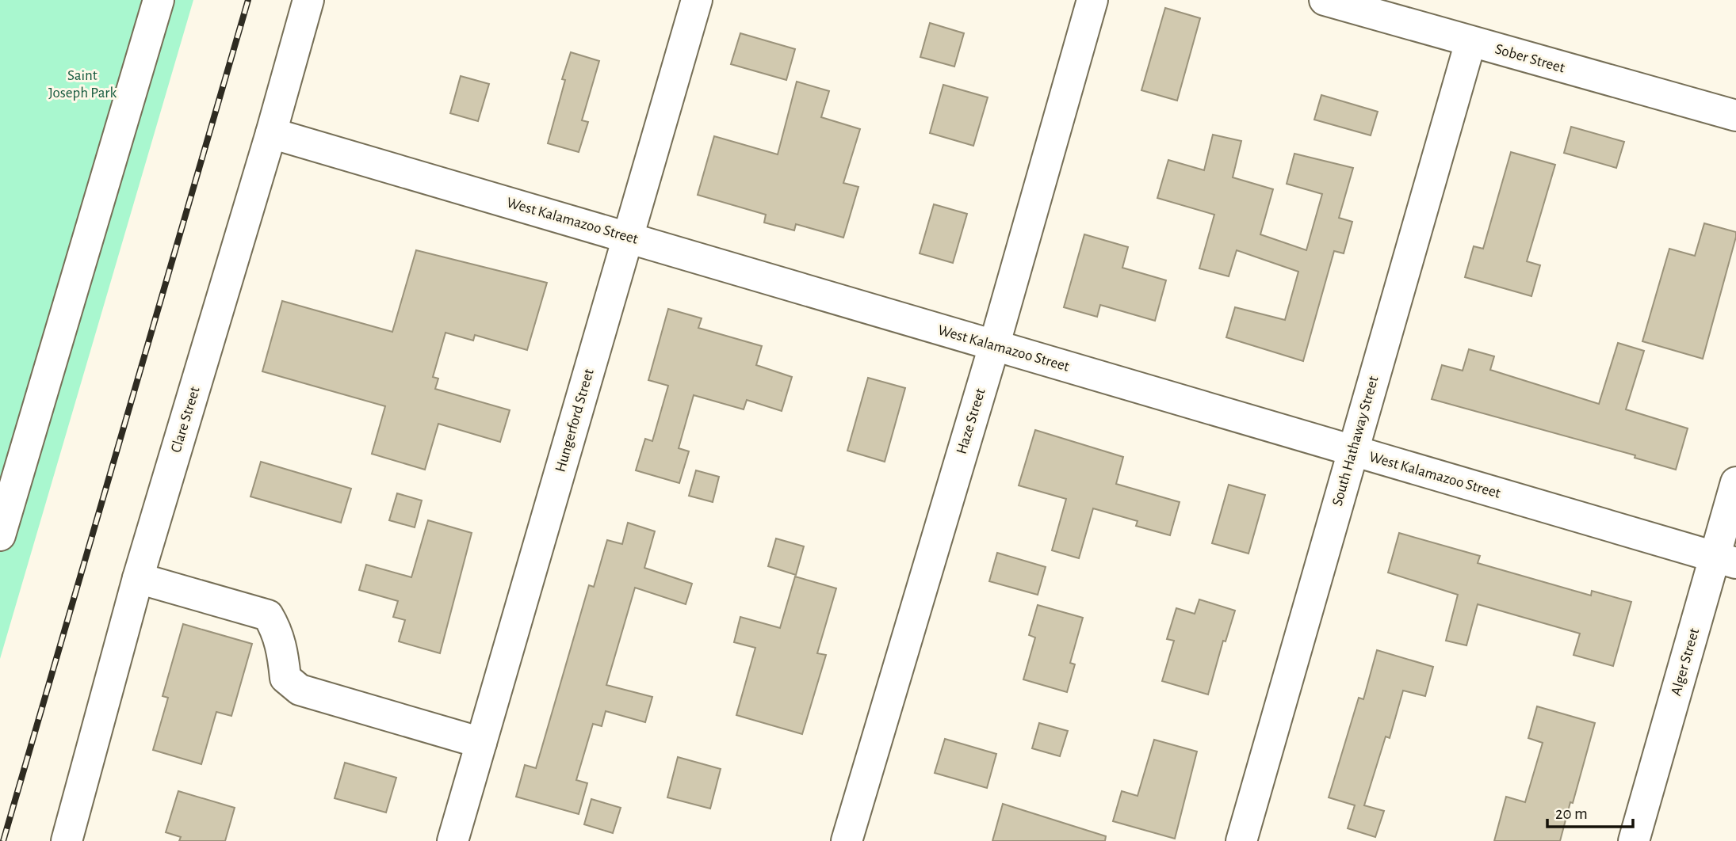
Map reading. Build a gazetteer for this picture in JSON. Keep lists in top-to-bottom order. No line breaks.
{"streets":{"street":["Sober Street","West Kalamazoo Street","Clare Street","Hungerford Street","Haze Street","South Hathaway Street","Alger Street"]},"crossings":[["Sober Street","South Hathaway Street"],["West Kalamazoo Street","Clare Street"],["West Kalamazoo Street","Hungerford Street"],["West Kalamazoo Street","Haze Street"],["West Kalamazoo Street","South Hathaway Street"],["West Kalamazoo Street","Alger Street"]],"parks":["Saint Joseph Park"],"scale_bar":"20 m"}
